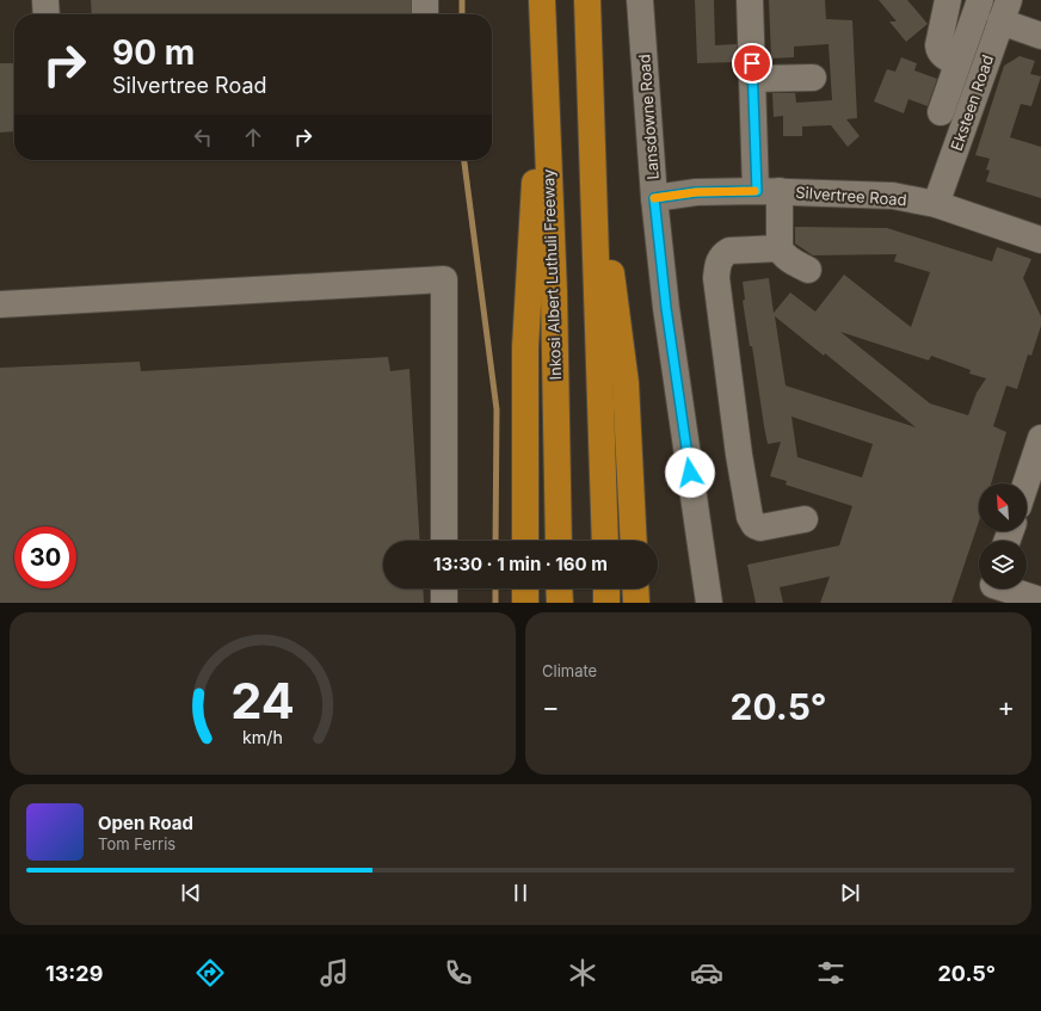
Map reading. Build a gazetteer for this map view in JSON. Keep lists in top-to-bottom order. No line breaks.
{"streets":{"highway":["Inkosi Albert Luthuli Freeway"],"street":["Eksteen Road","Lansdowne Road","Silvertree Road"]},"crossings":[["Eksteen Road","Silvertree Road"],["Lansdowne Road","Silvertree Road"]],"north":"top left","page":{"turn":["90 m","Silvertree Road"],"limit":"30","trip":"13:30 · 1 min · 160 m","tile":"Climate","heat":["−","20.5°","+"],"song":["Open Road","Tom Ferris"],"tabs":["13:29","20.5°"],"gauge":["24","km/h"]}}
